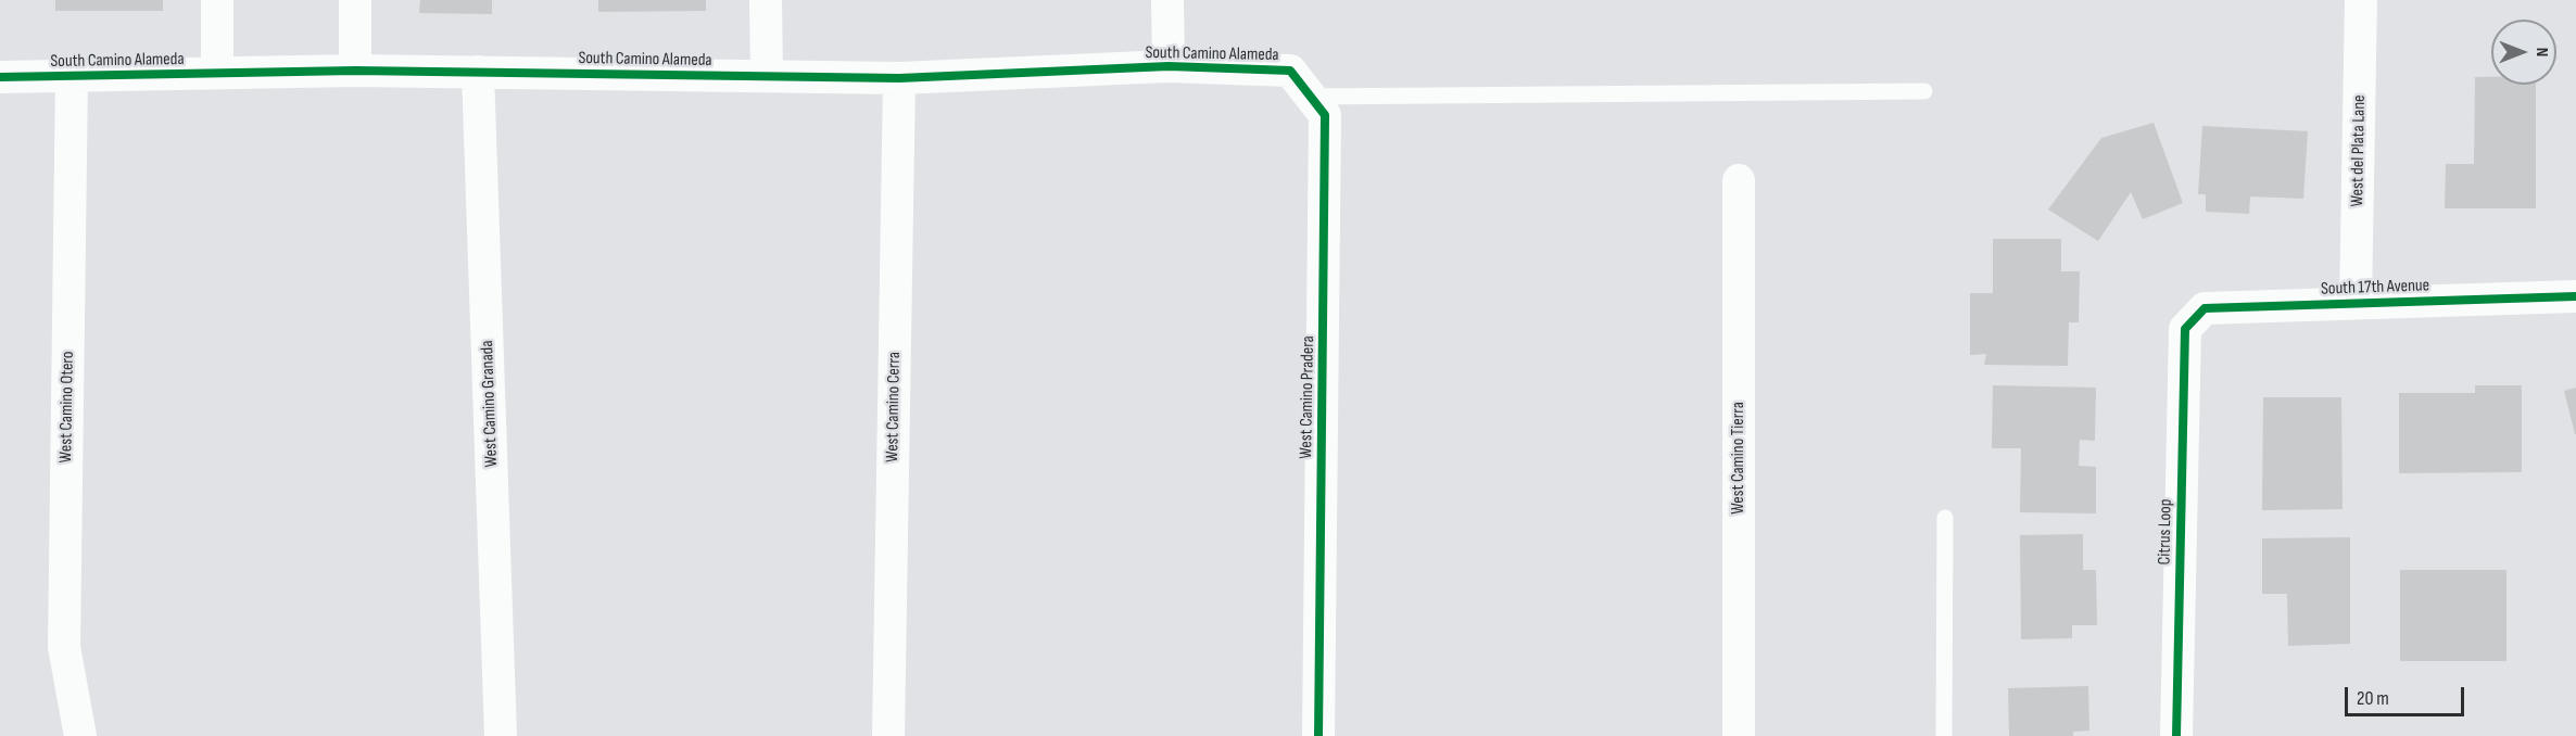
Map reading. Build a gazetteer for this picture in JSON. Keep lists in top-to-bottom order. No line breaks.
{"streets":{"street":["South Camino Alameda","West del Plata Lane","South 17th Avenue","West Camino Pradera","West Camino Granada","West Camino Otero","West Camino Cerra","West Camino Tierra","Citrus Loop"]},"crossings":[["South Camino Alameda","West Camino Pradera"],["South Camino Alameda","West Camino Granada"],["South Camino Alameda","West Camino Otero"],["South Camino Alameda","West Camino Cerra"],["West del Plata Lane","South 17th Avenue"],["South 17th Avenue","Citrus Loop"]],"scale_bar":"20 m","north":"right"}
